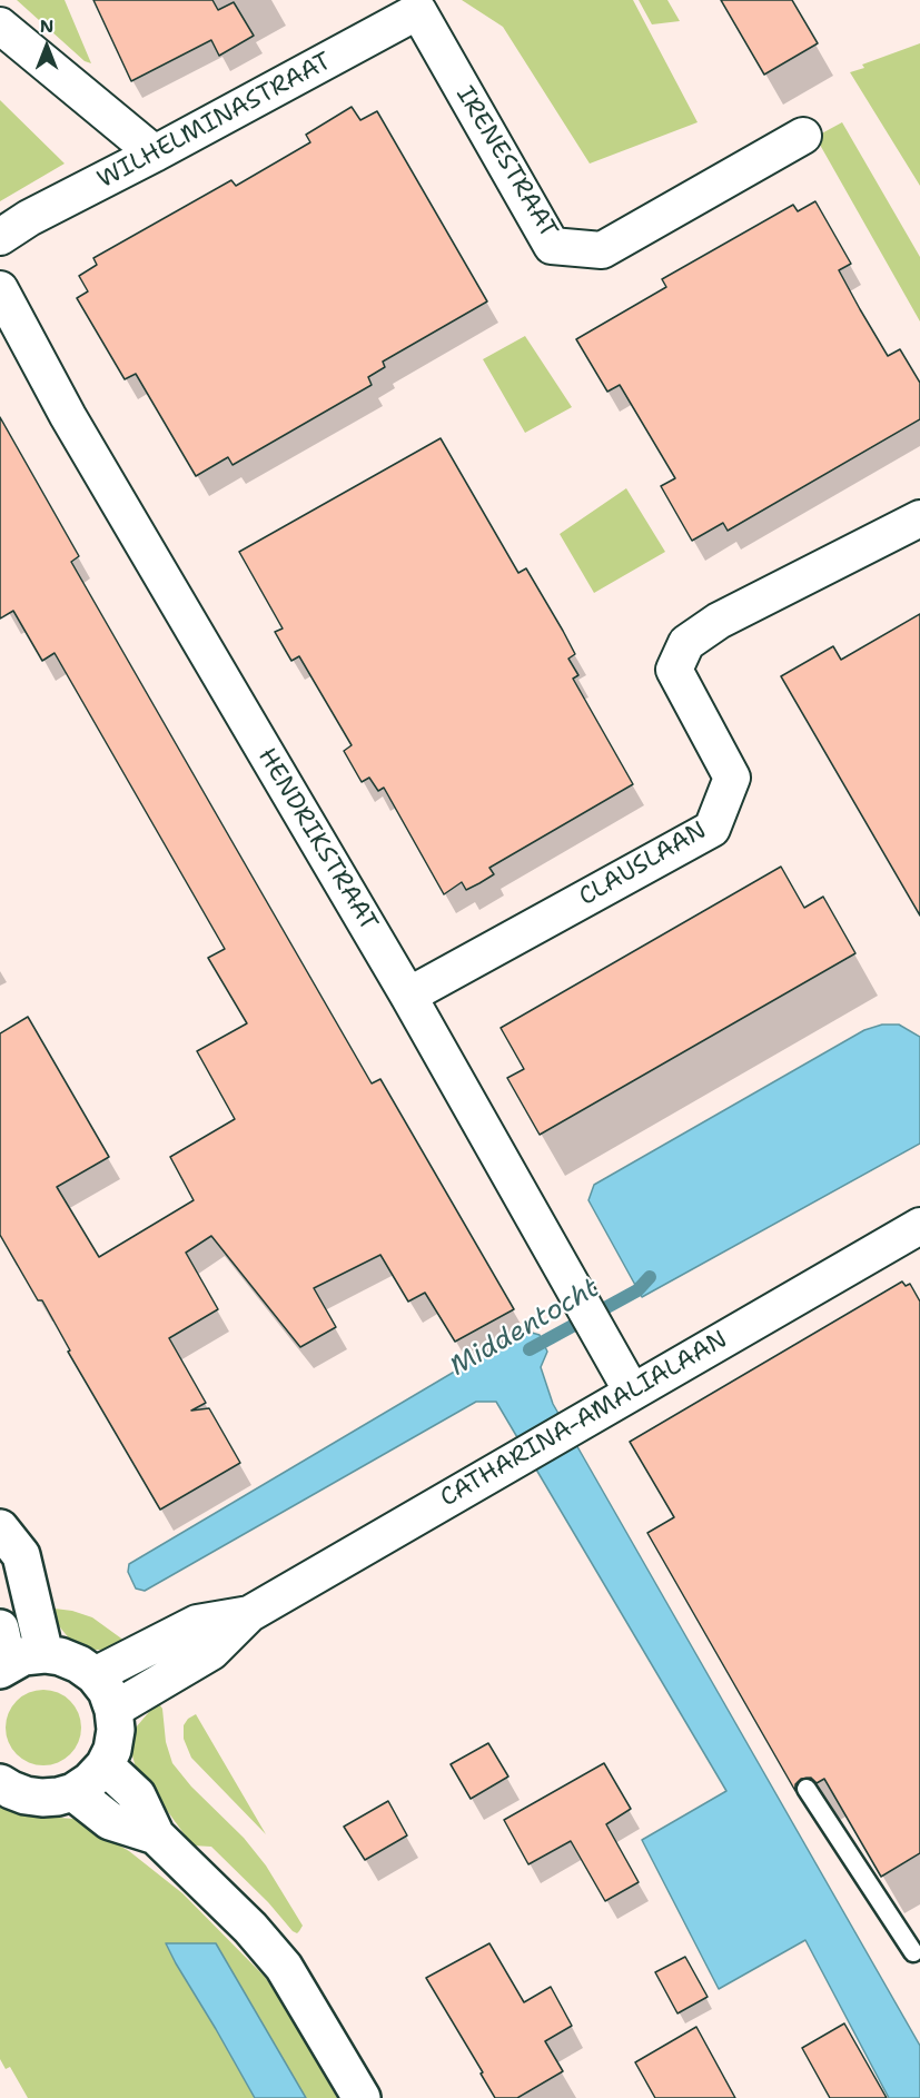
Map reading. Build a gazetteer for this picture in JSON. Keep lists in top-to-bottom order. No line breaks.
{"streets":{"street":["WILHELMINASTRAAT","IRENESTRAAT","HENDRIKSTRAAT","CLAUSLAAN","CATHARINA-AMALIALAAN"]},"crossings":[["WILHELMINASTRAAT","IRENESTRAAT"],["HENDRIKSTRAAT","CLAUSLAAN"],["HENDRIKSTRAAT","CATHARINA-AMALIALAAN"]],"water":["Middentocht"],"north":"top"}
